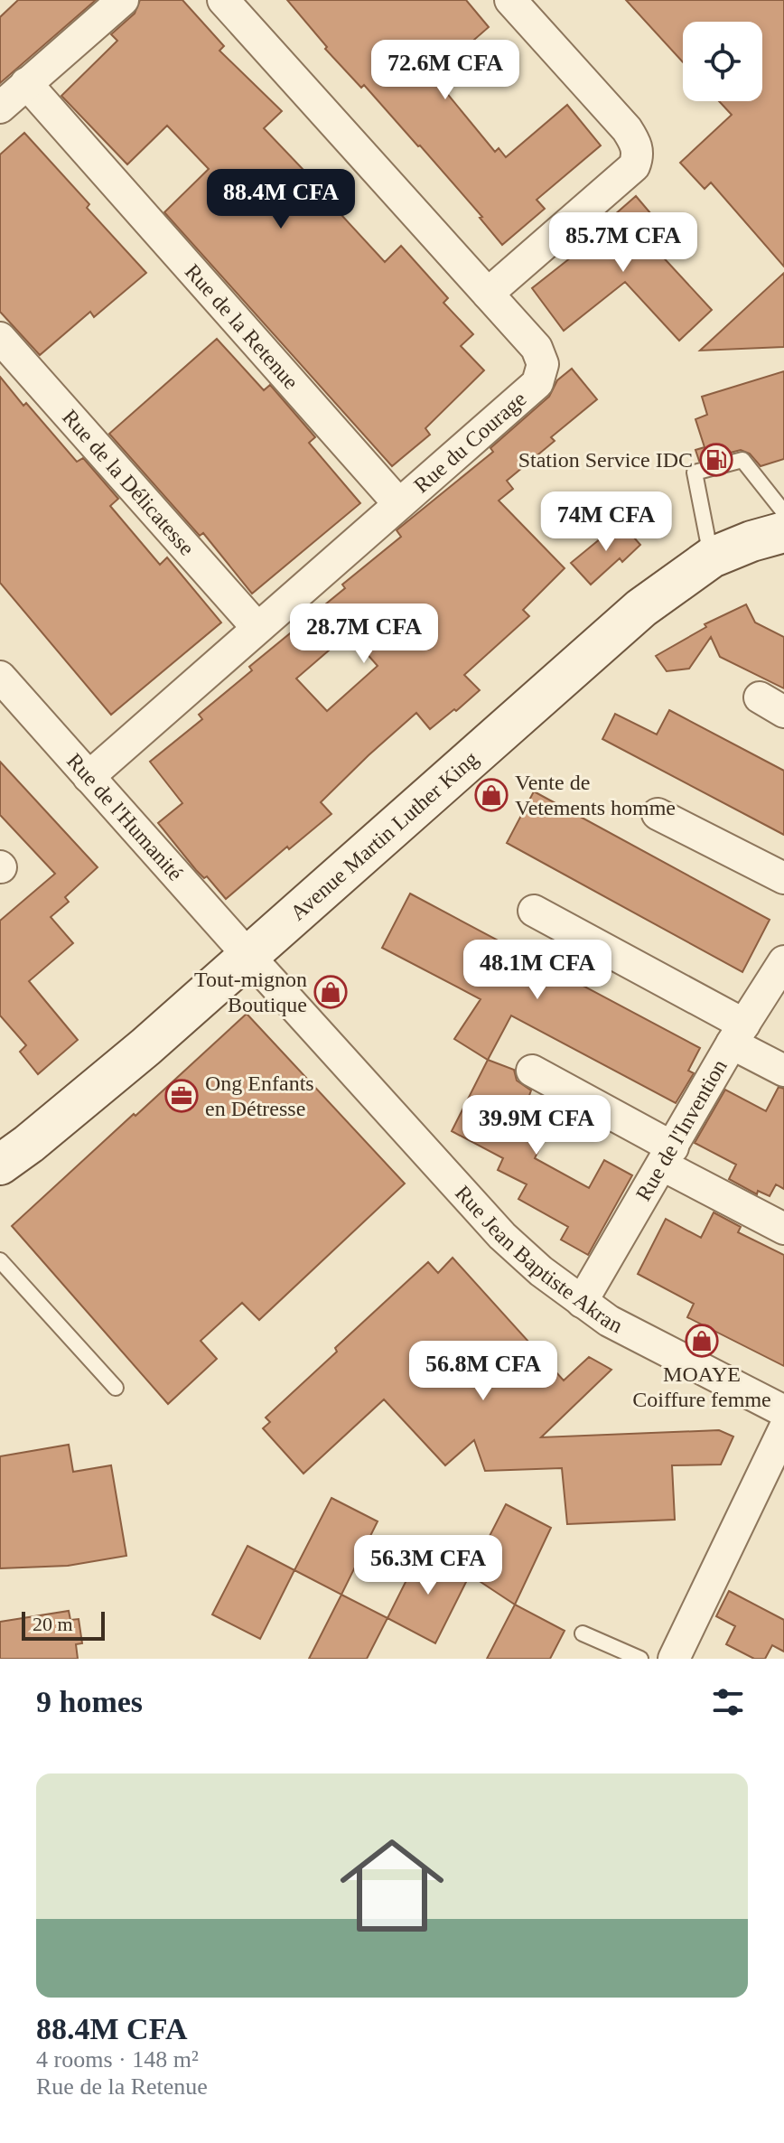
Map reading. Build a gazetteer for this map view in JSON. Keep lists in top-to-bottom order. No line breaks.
{"streets":{"street":["Rue de la Retenue","Rue du Courage","Rue de la Délicatesse","Rue de l'Humanité","Avenue Martin Luther King","Rue de l'Invention","Rue Jean Baptiste Akran"]},"crossings":[["Rue de la Retenue","Rue du Courage"],["Rue du Courage","Rue de la Délicatesse"],["Rue du Courage","Rue de l'Humanité"],["Rue de l'Humanité","Avenue Martin Luther King"],["Rue de l'Humanité","Rue Jean Baptiste Akran"],["Avenue Martin Luther King","Rue Jean Baptiste Akran"],["Rue de l'Invention","Rue Jean Baptiste Akran"]],"places":{"fuel station":["Station Service IDC"],"shop":["Vente de Vetements homme","Tout-mignon Boutique","MOAYE Coiffure femme"],"office":["Ong Enfants en Détresse"]},"scale_bar":"20 m","page":{"price":["72.6M CFA","88.4M CFA","85.7M CFA","74M CFA","28.7M CFA","48.1M CFA","39.9M CFA","56.8M CFA","56.3M CFA"],"scale":"20 m","heading":"9 homes","list":[{"name":"88.4M CFA","note":"4 rooms · 148 m² · Rue de la Retenue"}]}}
